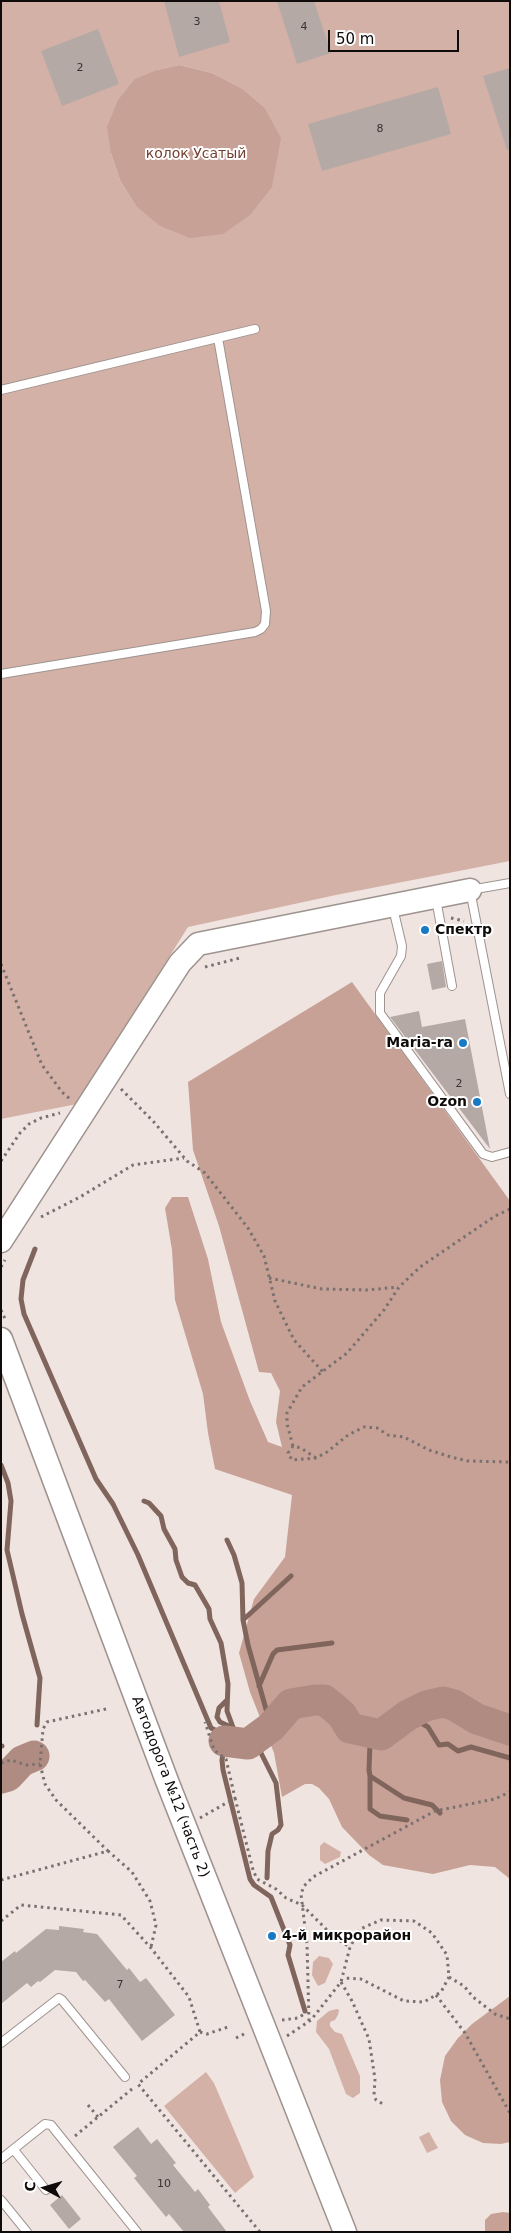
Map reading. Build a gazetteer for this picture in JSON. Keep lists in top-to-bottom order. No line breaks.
{"streets":{"street":["Автодорога №12 (часть 2)"]},"parks":["колок Усатый"],"places":["Спектр","Maria-ra","Ozon","4-й микрорайон"],"house_numbers":["3","4","2","8","2","7","10"],"scale_bar":"50 m","north":"left"}
